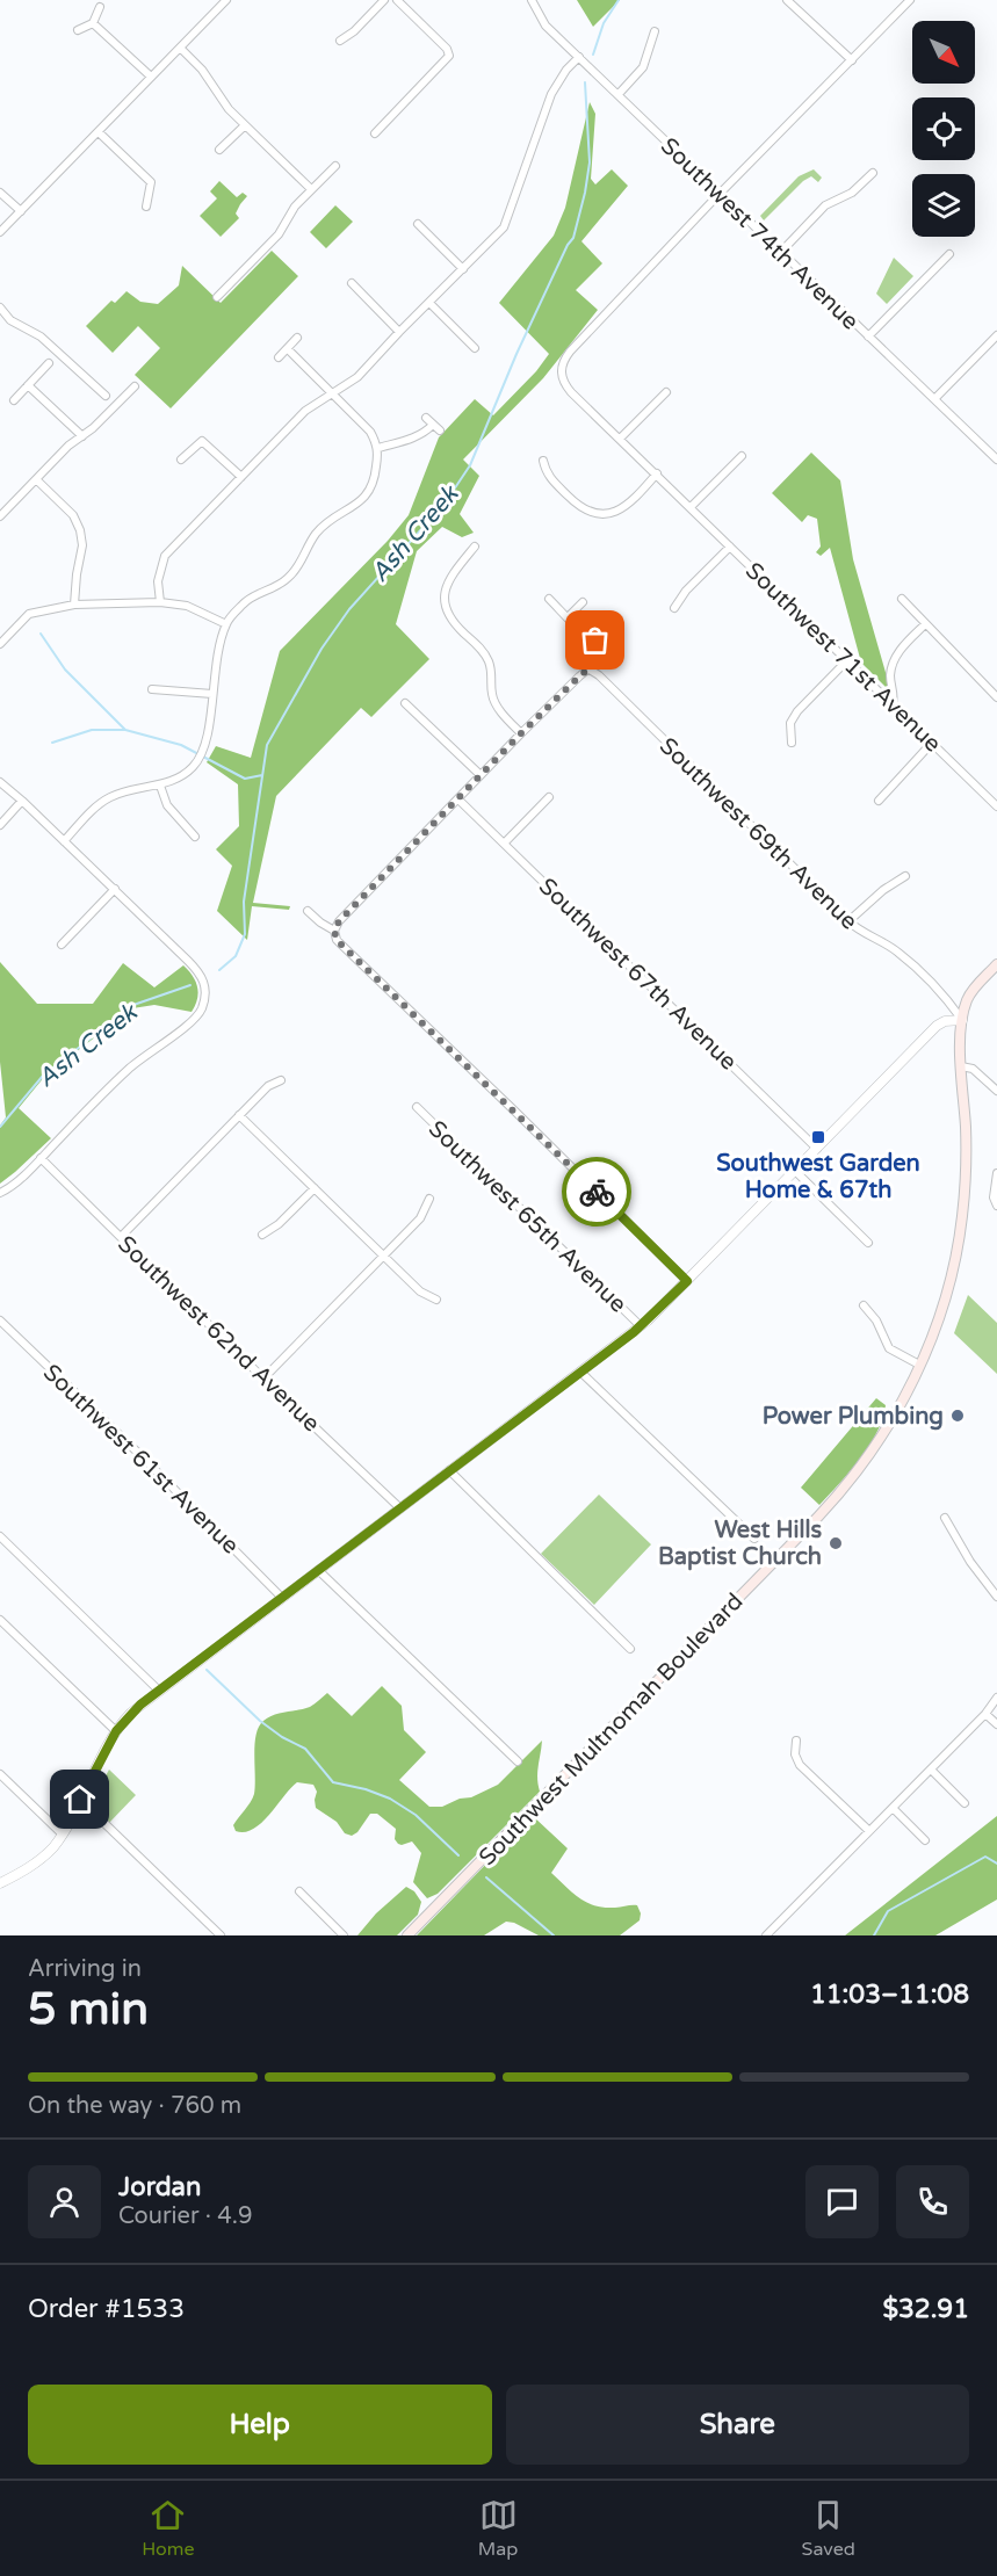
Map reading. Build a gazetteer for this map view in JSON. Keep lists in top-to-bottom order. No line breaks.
{"streets":{"main road":["Southwest Multnomah Boulevard"],"street":["Southwest 74th Avenue","Southwest 71st Avenue","Southwest 69th Avenue","Southwest 67th Avenue","Southwest 65th Avenue","Southwest 62nd Avenue","Southwest 61st Avenue"]},"crossings":[["Southwest 74th Avenue","Southwest 71st Avenue"],["Southwest 69th Avenue","Southwest Multnomah Boulevard"]],"water":["Ash Creek"],"places":{"transit":["Southwest Garden Home & 67th"],"other":["Power Plumbing","West Hills Baptist Church"]},"north":"bottom right","page":{"heading":["5 min","Arriving in","11:03–11:08"],"panel":["Jordan","Courier · 4.9","Order #1533","$32.91"],"bar":"On the way · 760 m","buttons":["Help","Share"],"tabs":["Home","Map","Saved"]}}
